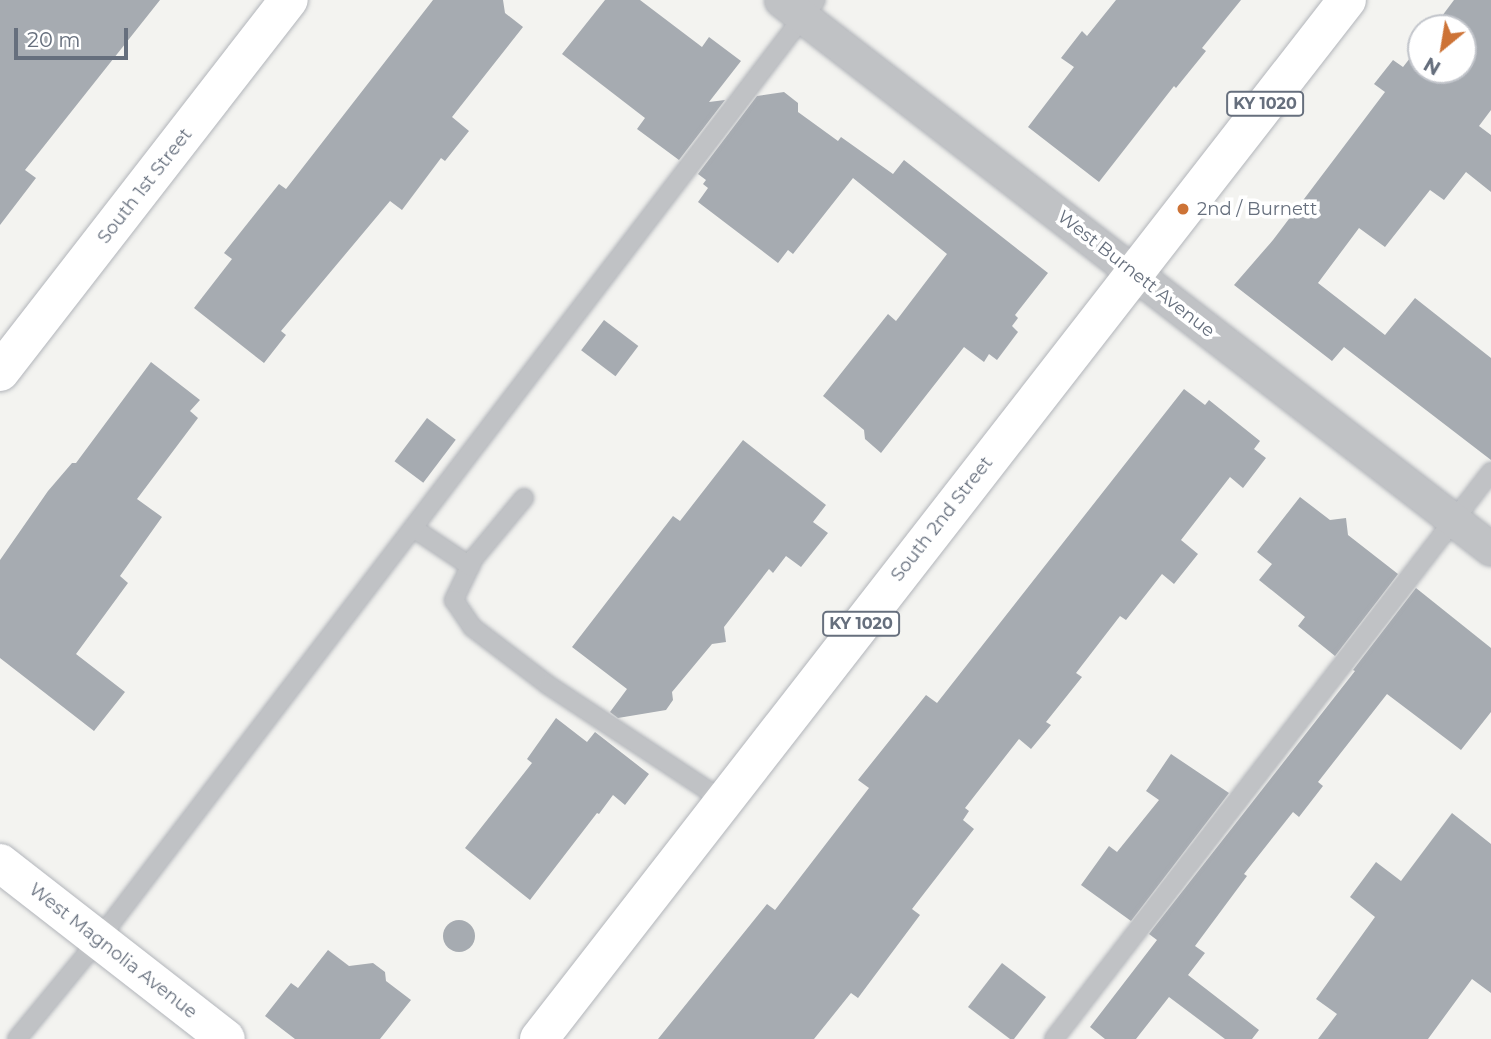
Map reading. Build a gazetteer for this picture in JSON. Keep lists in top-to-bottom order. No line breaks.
{"streets":{"main road":["KY 1020","South 1st Street","South 2nd Street","West Magnolia Avenue"],"street":["West Burnett Avenue"]},"crossings":[["West Burnett Avenue","South 2nd Street"]],"places":["2nd / Burnett"],"scale_bar":"20 m","north":"bottom left"}
